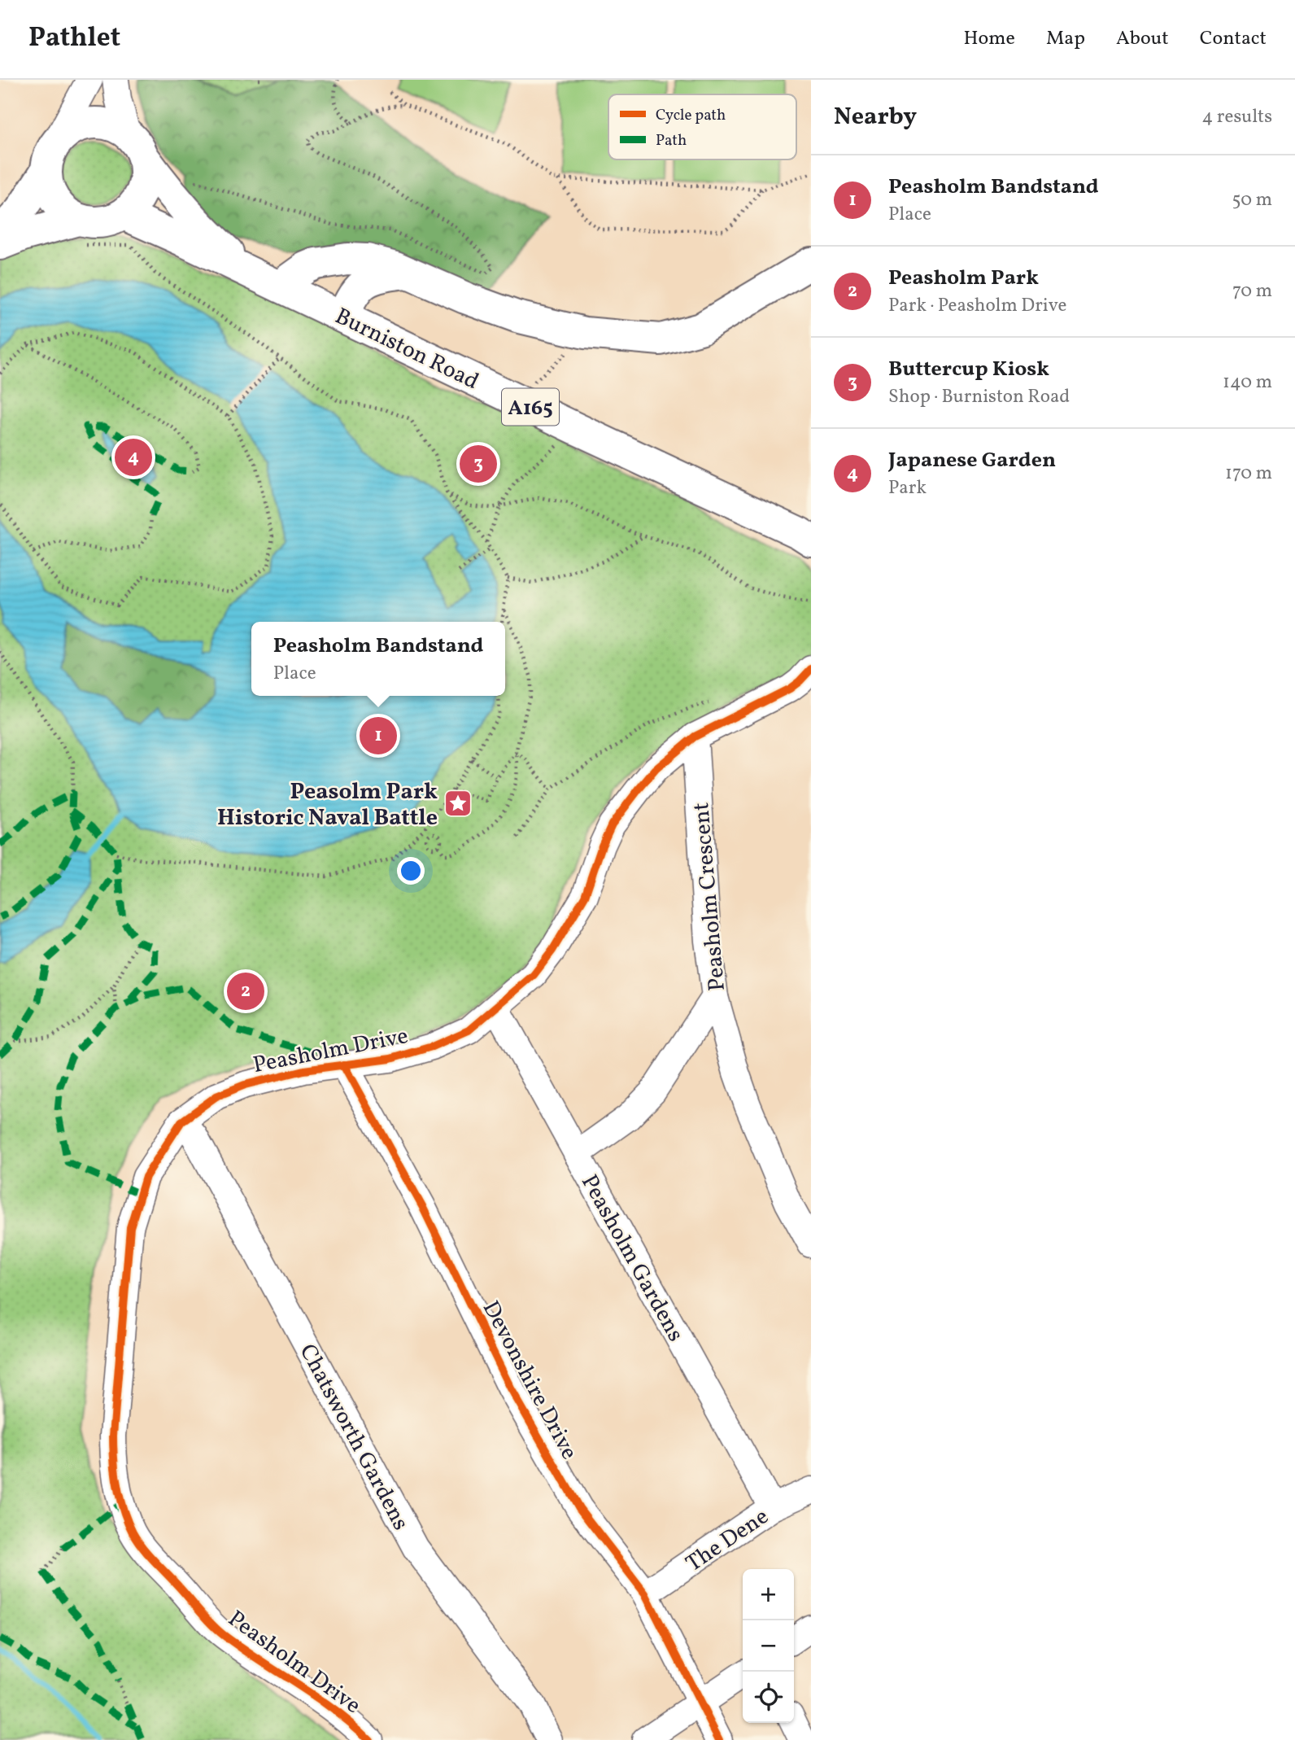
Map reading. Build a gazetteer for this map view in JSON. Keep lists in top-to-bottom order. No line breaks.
{"streets":{"main road":["Burniston Road","A165"],"street":["Peasholm Crescent","Peasholm Drive","Peasholm Gardens","Devonshire Drive","Chatsworth Gardens","The Dene"]},"crossings":[["Peasholm Crescent","Peasholm Drive"],["Peasholm Drive","Peasholm Gardens"],["Peasholm Drive","Devonshire Drive"],["Peasholm Drive","Chatsworth Gardens"],["Peasholm Gardens","The Dene"],["Devonshire Drive","The Dene"]],"places":{"place":["Peasolm Park Historic Naval Battle"]},"legend":["Cycle path","Path"],"page":{"header":"Pathlet","nav":["Home","Map","About","Contact"],"heading":["Nearby","4 results"],"list":[{"mark":"1","name":"Peasholm Bandstand","note":"Place","value":"50 m"},{"mark":"2","name":"Peasholm Park","note":"Park · Peasholm Drive","value":"70 m"},{"mark":"3","name":"Buttercup Kiosk","note":"Shop · Burniston Road","value":"140 m"},{"mark":"4","name":"Japanese Garden","note":"Park","value":"170 m"}],"pins":["4","3","1","2"],"popup":["Peasholm Bandstand","Place"],"map_buttons":["+","−"]}}
